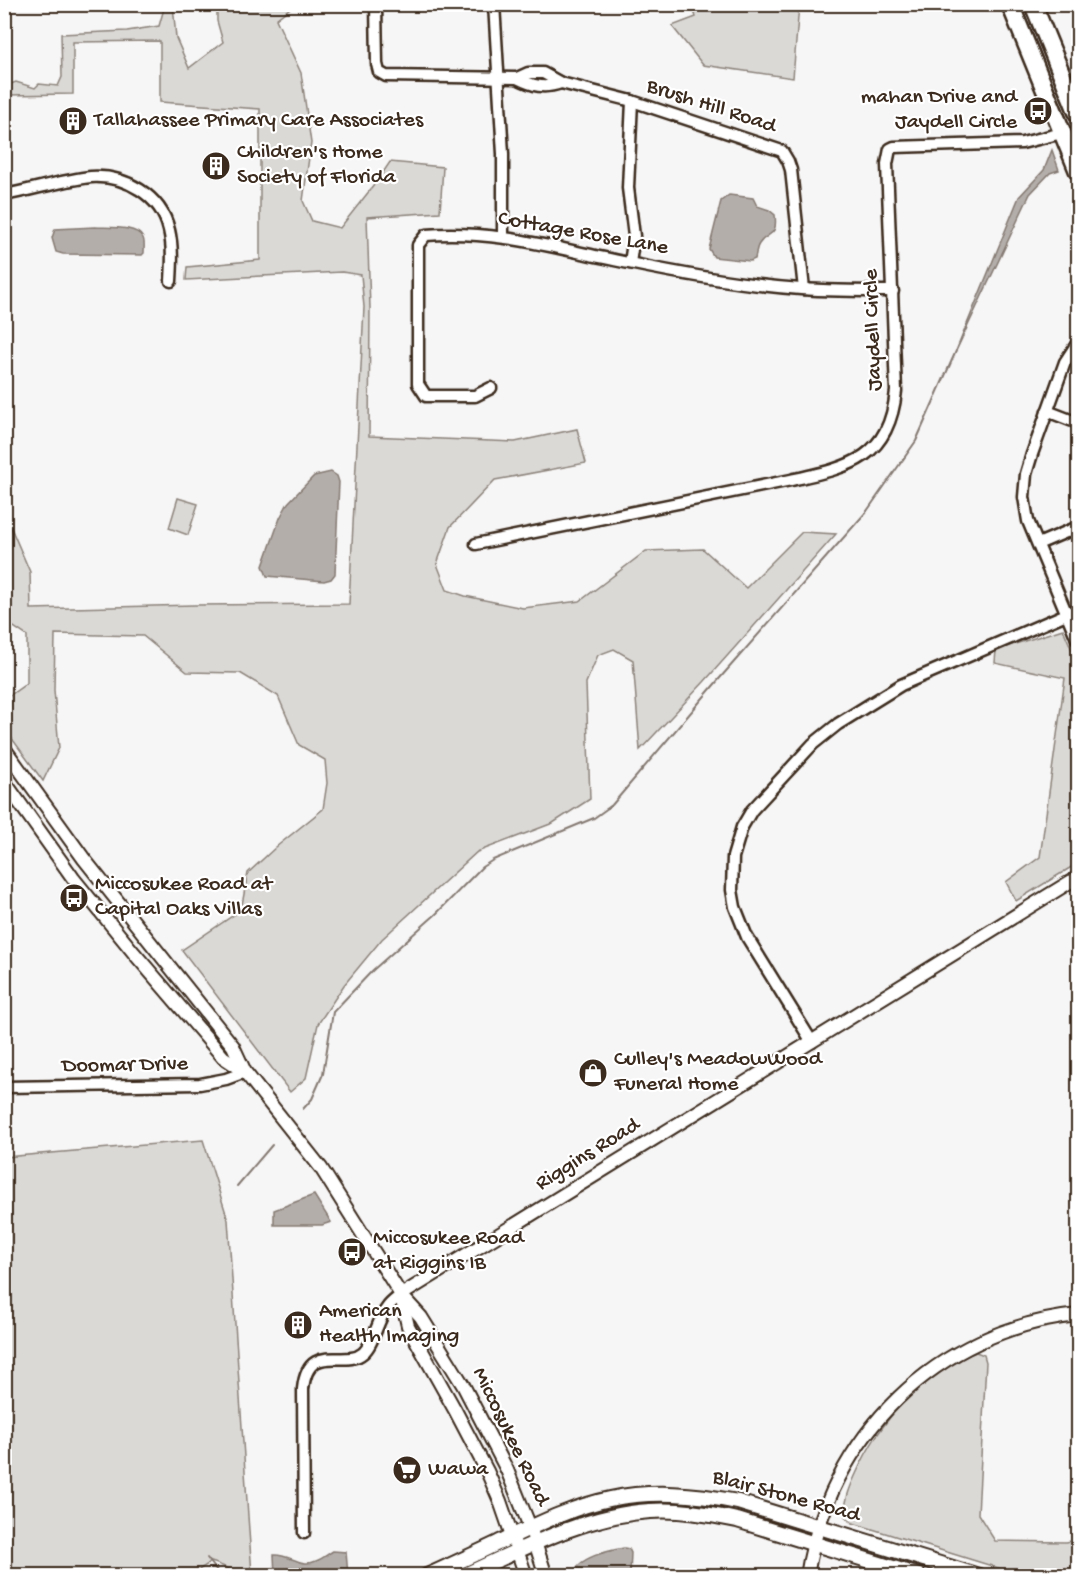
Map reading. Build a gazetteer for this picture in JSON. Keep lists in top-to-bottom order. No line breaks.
{"streets":{"main road":["Blair Stone Road"],"street":["Brush Hill Road","Cottage Rose Lane","Jaydell Circle","Doomar Drive","Riggins Road","Miccosukee Road"]},"crossings":[["Brush Hill Road","Cottage Rose Lane"],["Cottage Rose Lane","Jaydell Circle"],["Doomar Drive","Miccosukee Road"],["Riggins Road","Miccosukee Road"],["Miccosukee Road","Blair Stone Road"]],"places":{"bus stop":["mahan Drive and Jaydell Circle","Miccosukee Road at Capital Oaks Villas","Miccosukee Road at Riggins IB"],"building":["Tallahassee Primary Care Associates","Children's Home Society of Florida","American Health Imaging"],"shop":["Culley's MeadowWood Funeral Home"],"supermarket":["Wawa"]}}
